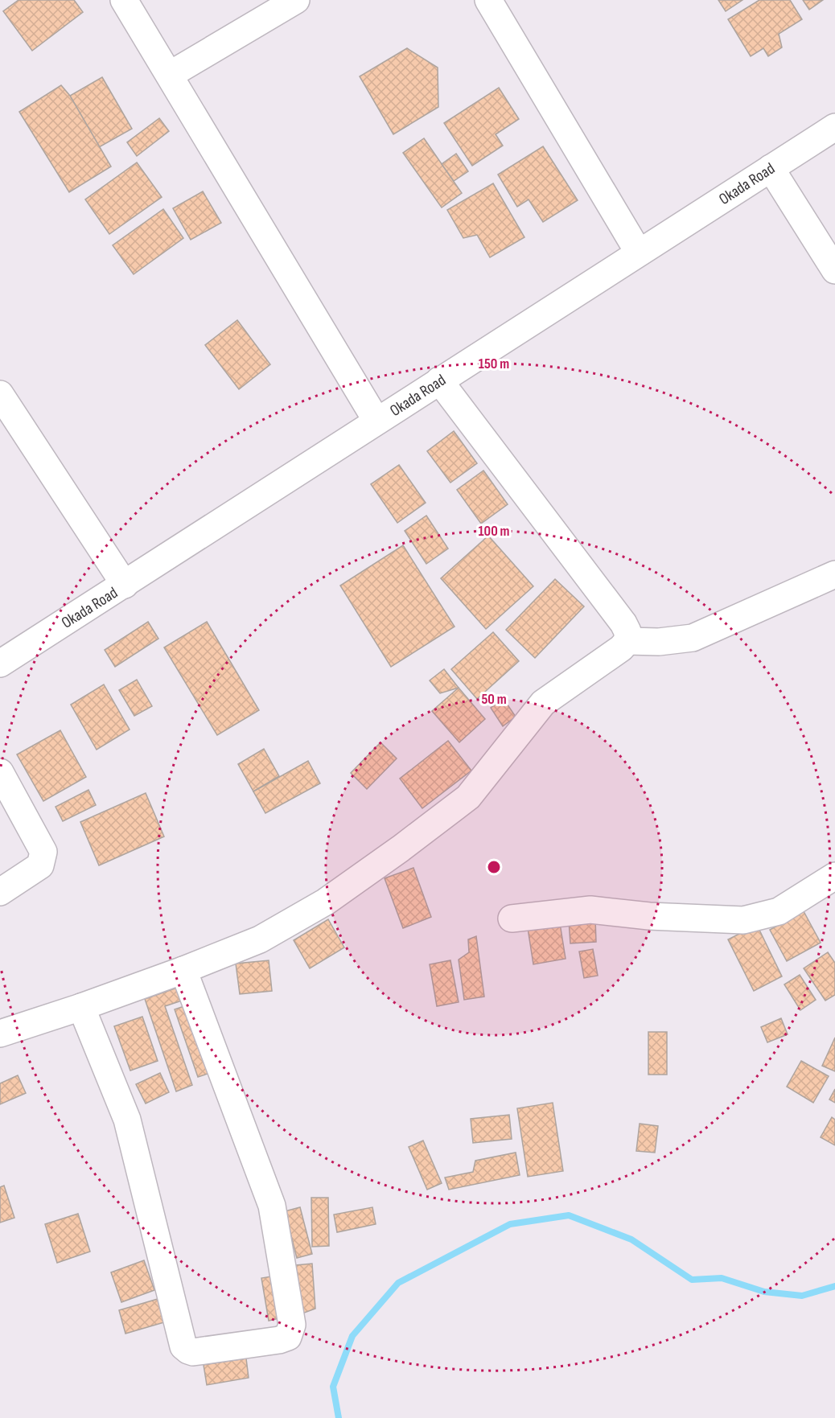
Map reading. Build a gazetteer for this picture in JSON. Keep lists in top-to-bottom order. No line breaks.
{"streets":{"street":["Okada Road"]},"rings":["150 m","100 m","50 m"]}
